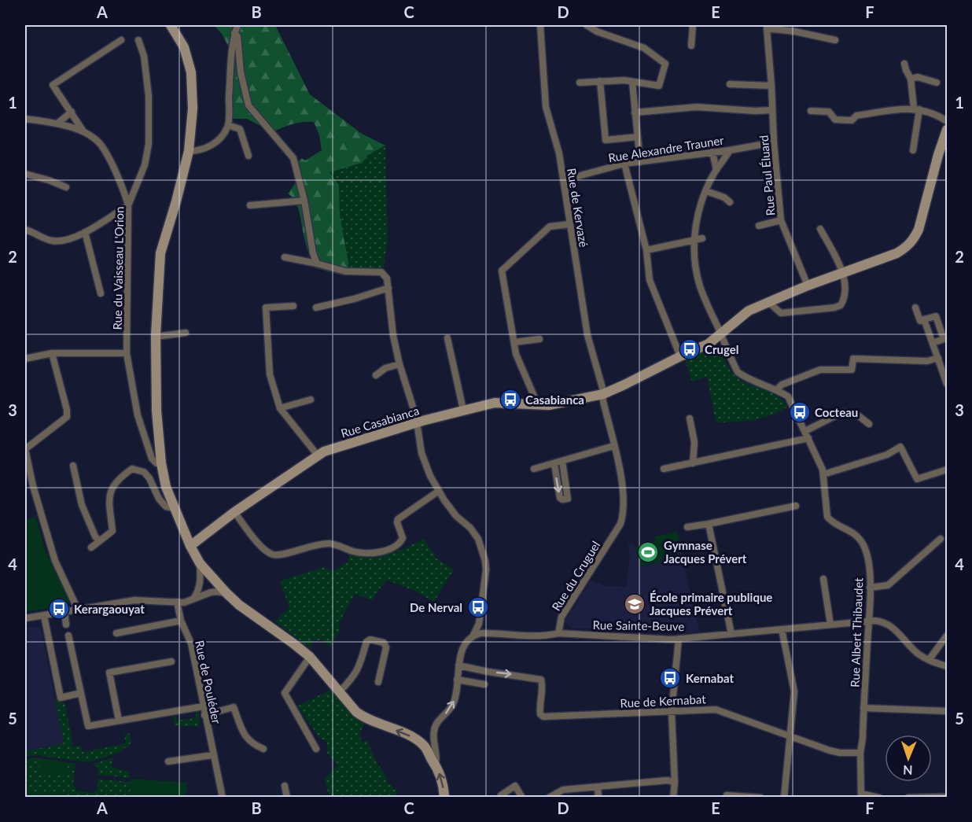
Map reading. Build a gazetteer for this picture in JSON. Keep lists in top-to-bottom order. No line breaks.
{"streets":{"street":["Rue Alexandre Trauner","Rue Paul Éluard","Rue de Kervazé","Rue du Vaisseau L'Orion","Rue Casabianca","Rue du Cruguel","Rue Sainte-Beuve","Rue Albert Thibaudet","Rue de Pouléder","Rue de Kernabat"]},"crossings":[["Rue Alexandre Trauner","Rue Paul Éluard"],["Rue Alexandre Trauner","Rue de Kervazé"],["Rue Alexandre Trauner","Rue Albert Thibaudet"],["Rue Paul Éluard","Rue Casabianca"],["Rue de Kervazé","Rue Casabianca"],["Rue de Kervazé","Rue du Cruguel"],["Rue Casabianca","Rue du Cruguel"],["Rue Casabianca","Rue Albert Thibaudet"],["Rue du Cruguel","Rue Sainte-Beuve"],["Rue Sainte-Beuve","Rue Albert Thibaudet"],["Rue Albert Thibaudet","Rue de Kernabat"]],"places":{"bus stop":["Crugel","Casabianca","Cocteau","De Nerval","Kerargaouyat","Kernabat"],"sports":["Gymnase Jacques Prévert"],"school or university":["École primaire publique Jacques Prévert"]},"north":"bottom","grid":{"columns":["A","B","C","D","E","F"],"rows":["1","2","3","4","5"]}}
